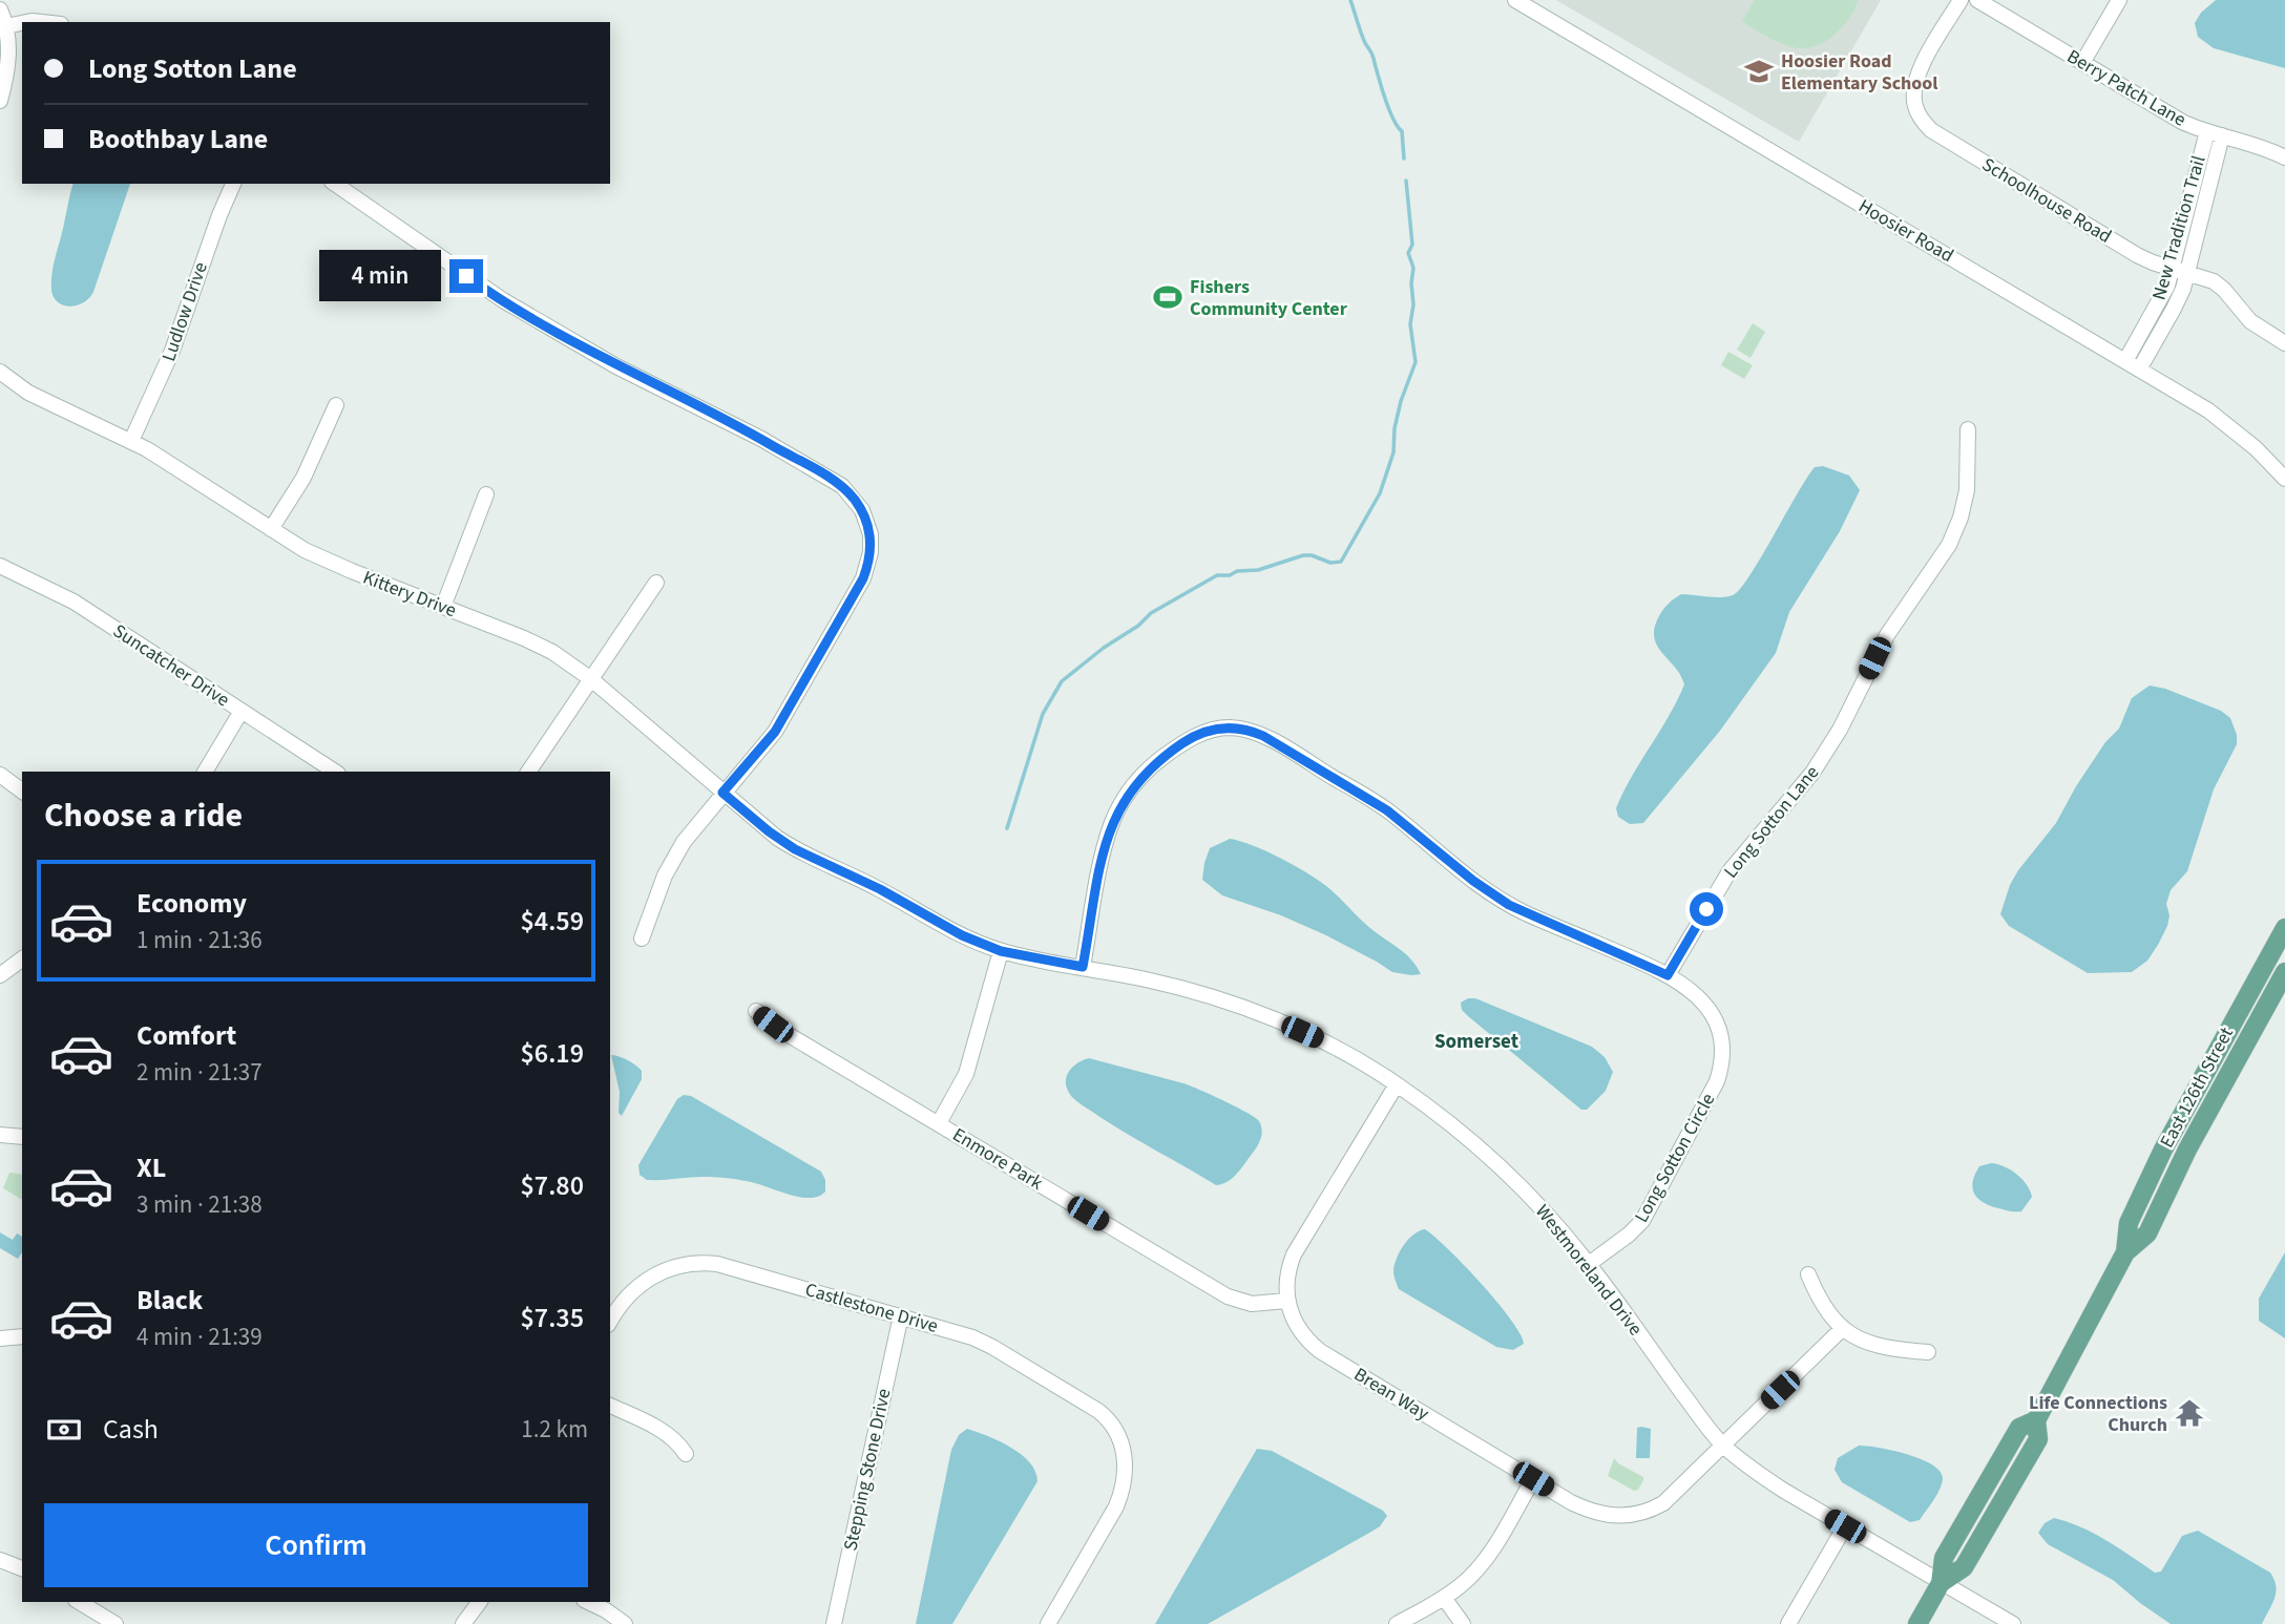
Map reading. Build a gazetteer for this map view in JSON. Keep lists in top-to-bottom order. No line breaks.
{"streets":{"main road":["East 126th Street"],"street":["Berry Patch Lane","Schoolhouse Road","New Tradition Trail","Hoosier Road","Ludlow Drive","Kittery Drive","Suncatcher Drive","Long Sotton Lane","Long Sotton Circle","Enmore Park","Westmoreland Drive","Castlestone Drive","Brean Way","Stepping Stone Drive"]},"crossings":[["Berry Patch Lane","New Tradition Trail"],["Schoolhouse Road","New Tradition Trail"],["New Tradition Trail","Hoosier Road"],["Ludlow Drive","Kittery Drive"],["Kittery Drive","Westmoreland Drive"],["Long Sotton Lane","Long Sotton Circle"],["East 126th Street","Westmoreland Drive"],["Long Sotton Circle","Westmoreland Drive"],["Enmore Park","Brean Way"],["Westmoreland Drive","Brean Way"],["Castlestone Drive","Stepping Stone Drive"]],"districts":["Somerset"],"places":{"school or university":["Hoosier Road Elementary School"],"sports":["Fishers Community Center"],"temple":["Life Connections Church"]},"page":{"banner":["Long Sotton Lane","Boothbay Lane"],"bubble":"4 min","heading":"Choose a ride","list":[{"name":"Economy","note":"1 min · 21:36","value":"$4.59"},{"name":"Comfort","note":"2 min · 21:37","value":"$6.19"},{"name":"XL","note":"3 min · 21:38","value":"$7.80"},{"name":"Black","note":"4 min · 21:39","value":"$7.35"}],"pay":["Cash","1.2 km"],"buttons":"Confirm"}}
